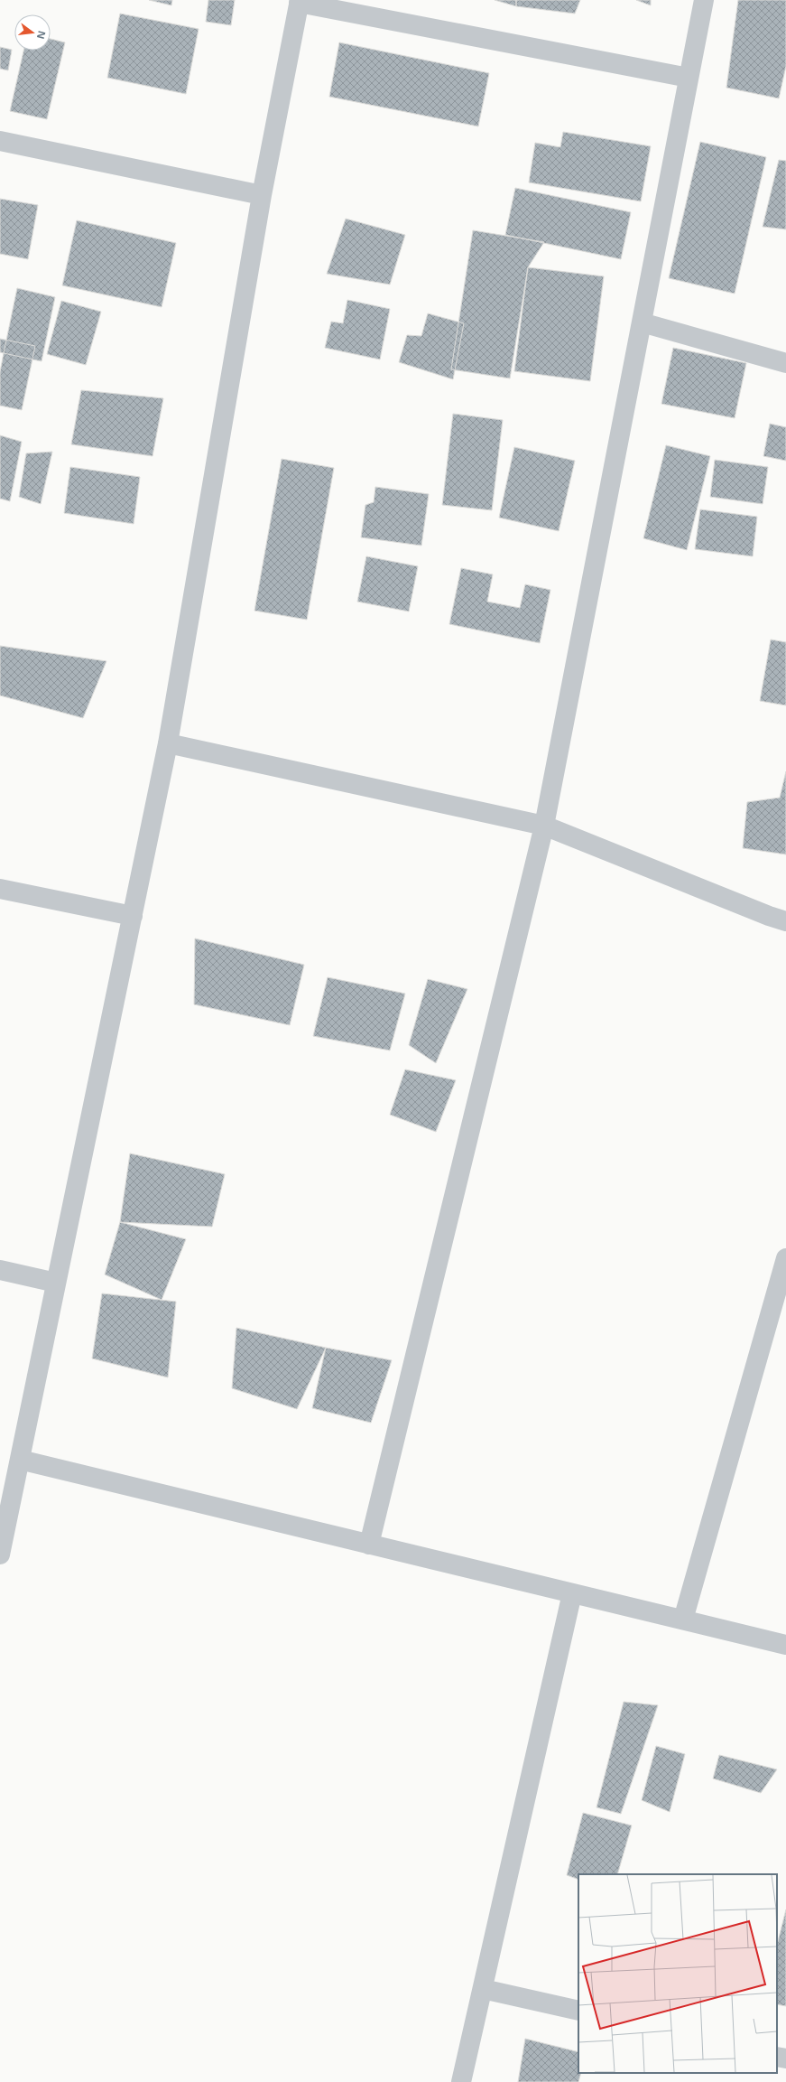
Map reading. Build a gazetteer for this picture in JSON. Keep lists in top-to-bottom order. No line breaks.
{"north":"right"}
